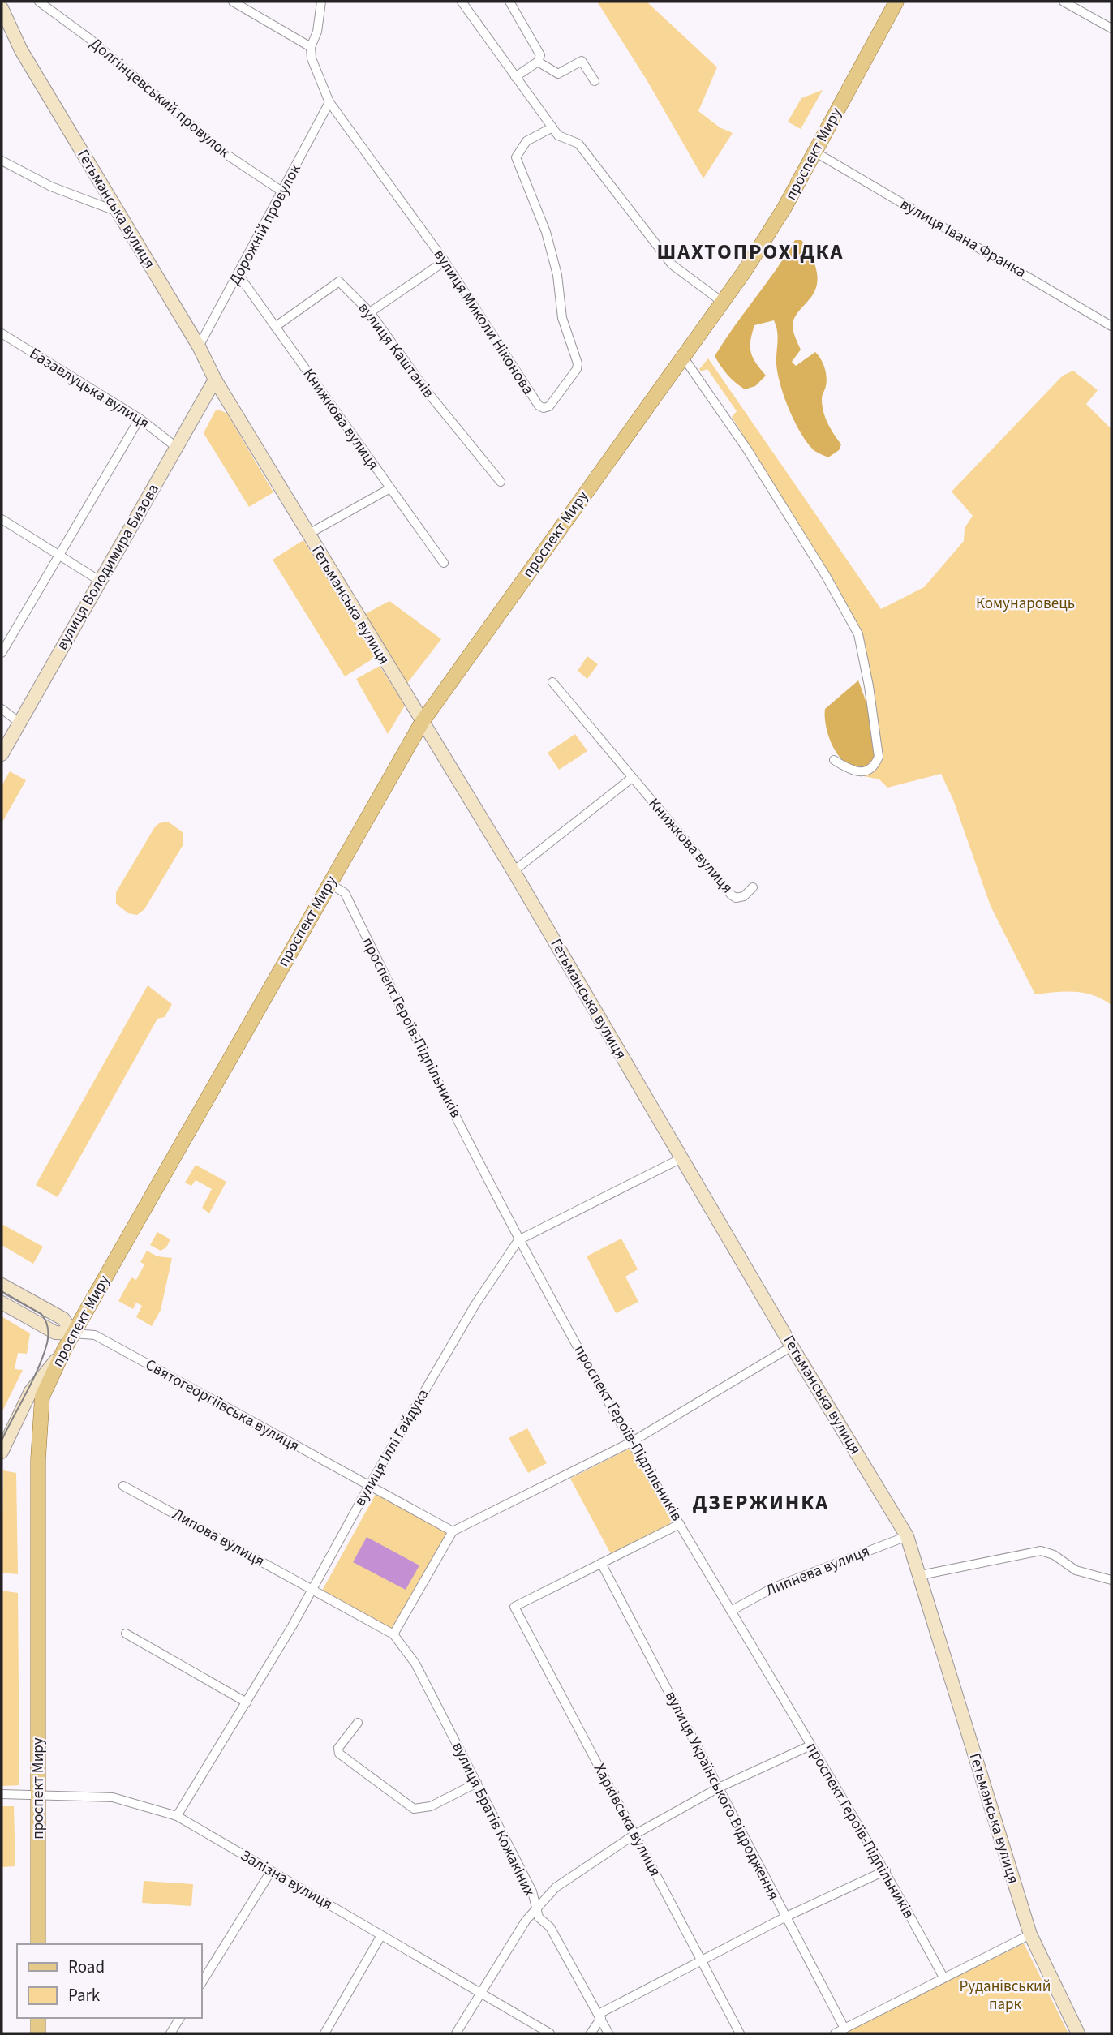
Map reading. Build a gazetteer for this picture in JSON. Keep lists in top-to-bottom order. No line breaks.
{"streets":{"main road":["проспект Миру"],"street":["Долгінцевський провулок","Гетьманська вулиця","Дорожній провулок","вулиця Івана Франка","вулиця Миколи Ніконова","вулиця Каштанів","Базавлуцька вулиця","Книжкова вулиця","вулиця Володимира Бизова","проспект Героїв-Підпільників","Святогеоргіївська вулиця","вулиця Іллі Гайдука","Липова вулиця","Липнева вулиця","вулиця Українського Відродження","вулиця Братів Кожакіних","Харківська вулиця","Залізна вулиця"]},"crossings":[["Долгінцевський провулок","Дорожній провулок"],["проспект Миру","Гетьманська вулиця"],["проспект Миру","вулиця Івана Франка"],["проспект Миру","проспект Героїв-Підпільників"],["проспект Миру","Святогеоргіївська вулиця"],["проспект Миру","Залізна вулиця"],["Гетьманська вулиця","Дорожній провулок"],["Гетьманська вулиця","вулиця Володимира Бизова"],["Гетьманська вулиця","вулиця Іллі Гайдука"],["Гетьманська вулиця","Липнева вулиця"],["Дорожній провулок","вулиця Миколи Ніконова"],["Дорожній провулок","Книжкова вулиця"],["вулиця Каштанів","Книжкова вулиця"],["Базавлуцька вулиця","вулиця Володимира Бизова"],["проспект Героїв-Підпільників","вулиця Іллі Гайдука"],["проспект Героїв-Підпільників","Липнева вулиця"],["Святогеоргіївська вулиця","вулиця Іллі Гайдука"],["вулиця Іллі Гайдука","Липова вулиця"],["вулиця Іллі Гайдука","Залізна вулиця"],["Липова вулиця","вулиця Братів Кожакіних"],["вулиця Українського Відродження","Харківська вулиця"]],"districts":["ШАХТОПРОХІДКА","ДЗЕРЖИНКА"],"parks":["Комунаровець","Руданівський парк"],"legend":["Road","Park"]}
